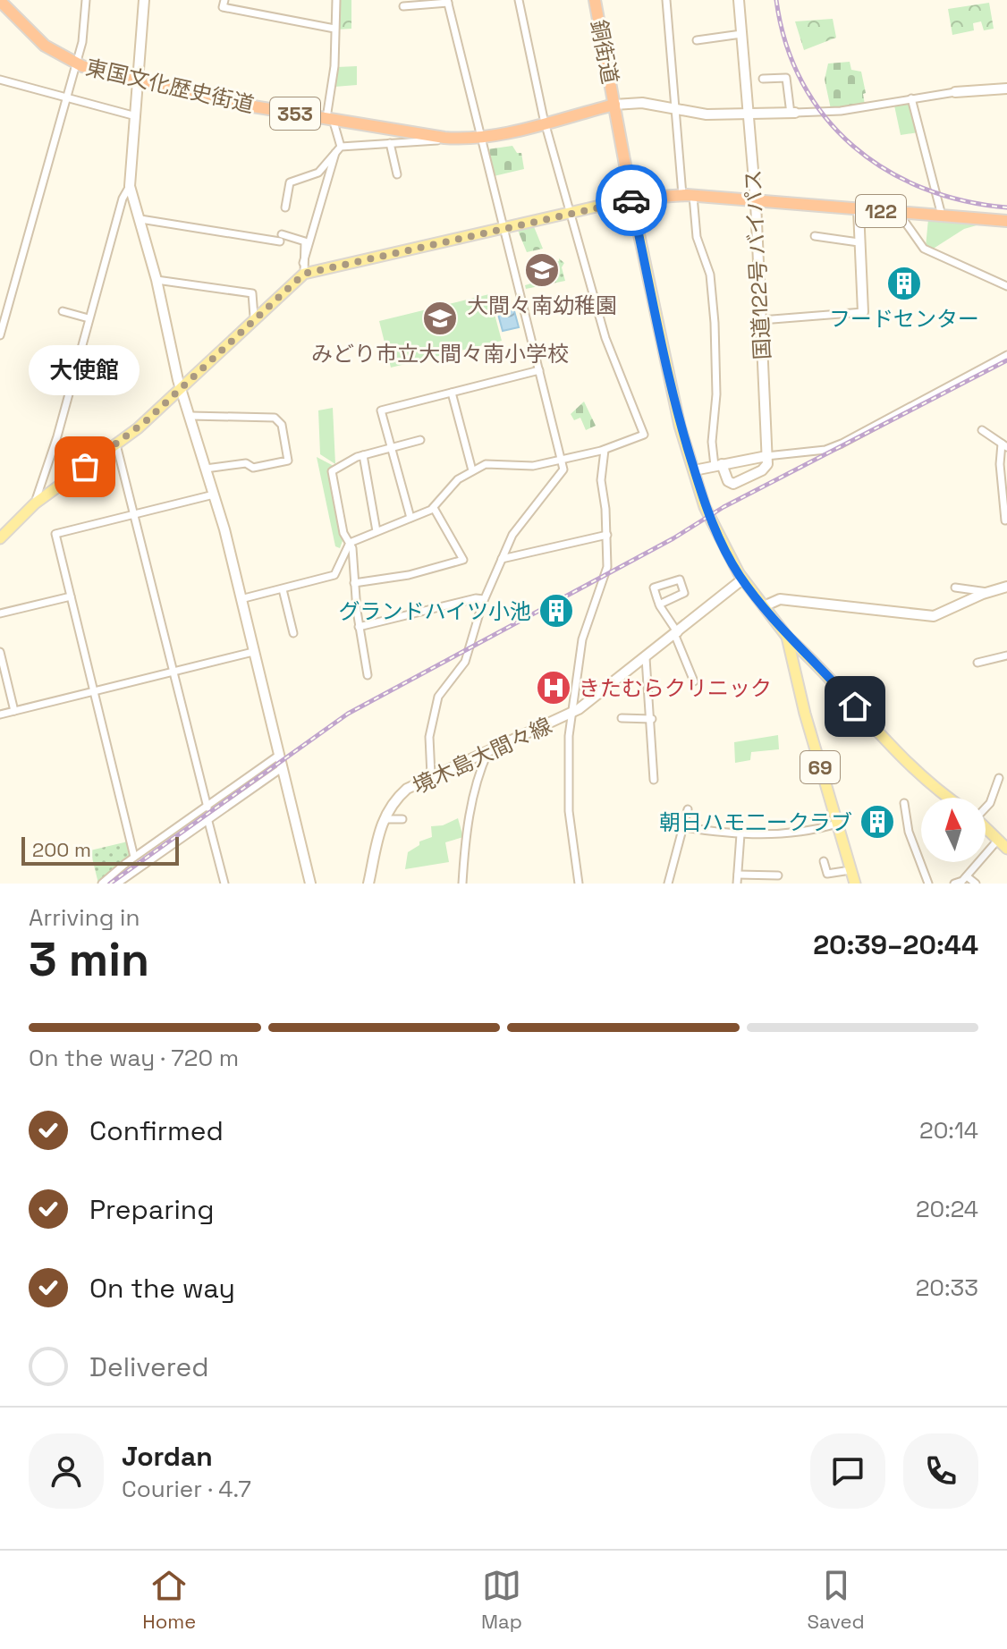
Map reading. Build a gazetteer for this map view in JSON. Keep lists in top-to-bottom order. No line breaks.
{"streets":{"highway":["銅街道","東国文化歴史街道","353","122"],"main road":["69"],"street":["国道122号 バイパス","境木島大間々線"]},"crossings":[["銅街道","東国文化歴史街道"],["122","国道122号 バイパス"],["122","69"],["境木島大間々線","69"]],"places":{"school or university":["大間々南幼稚園","みどり市立大間々南小学校"],"building":["フードセンター","グランドハイツ小池","朝日ハモ二ークラブ"],"other":["大使館"],"hospital":["きたむらクリニック"]},"scale_bar":"200 m","north":"top","page":{"bubble":"大使館","scale":"200 m","heading":["3 min","Arriving in","20:39–20:44"],"panel":["Jordan","Courier · 4.7"],"bar":"On the way · 720 m","list":[["Confirmed","20:14"],["Preparing","20:24"],["On the way","20:33"],"Delivered"],"tabs":["Home","Map","Saved"]}}
